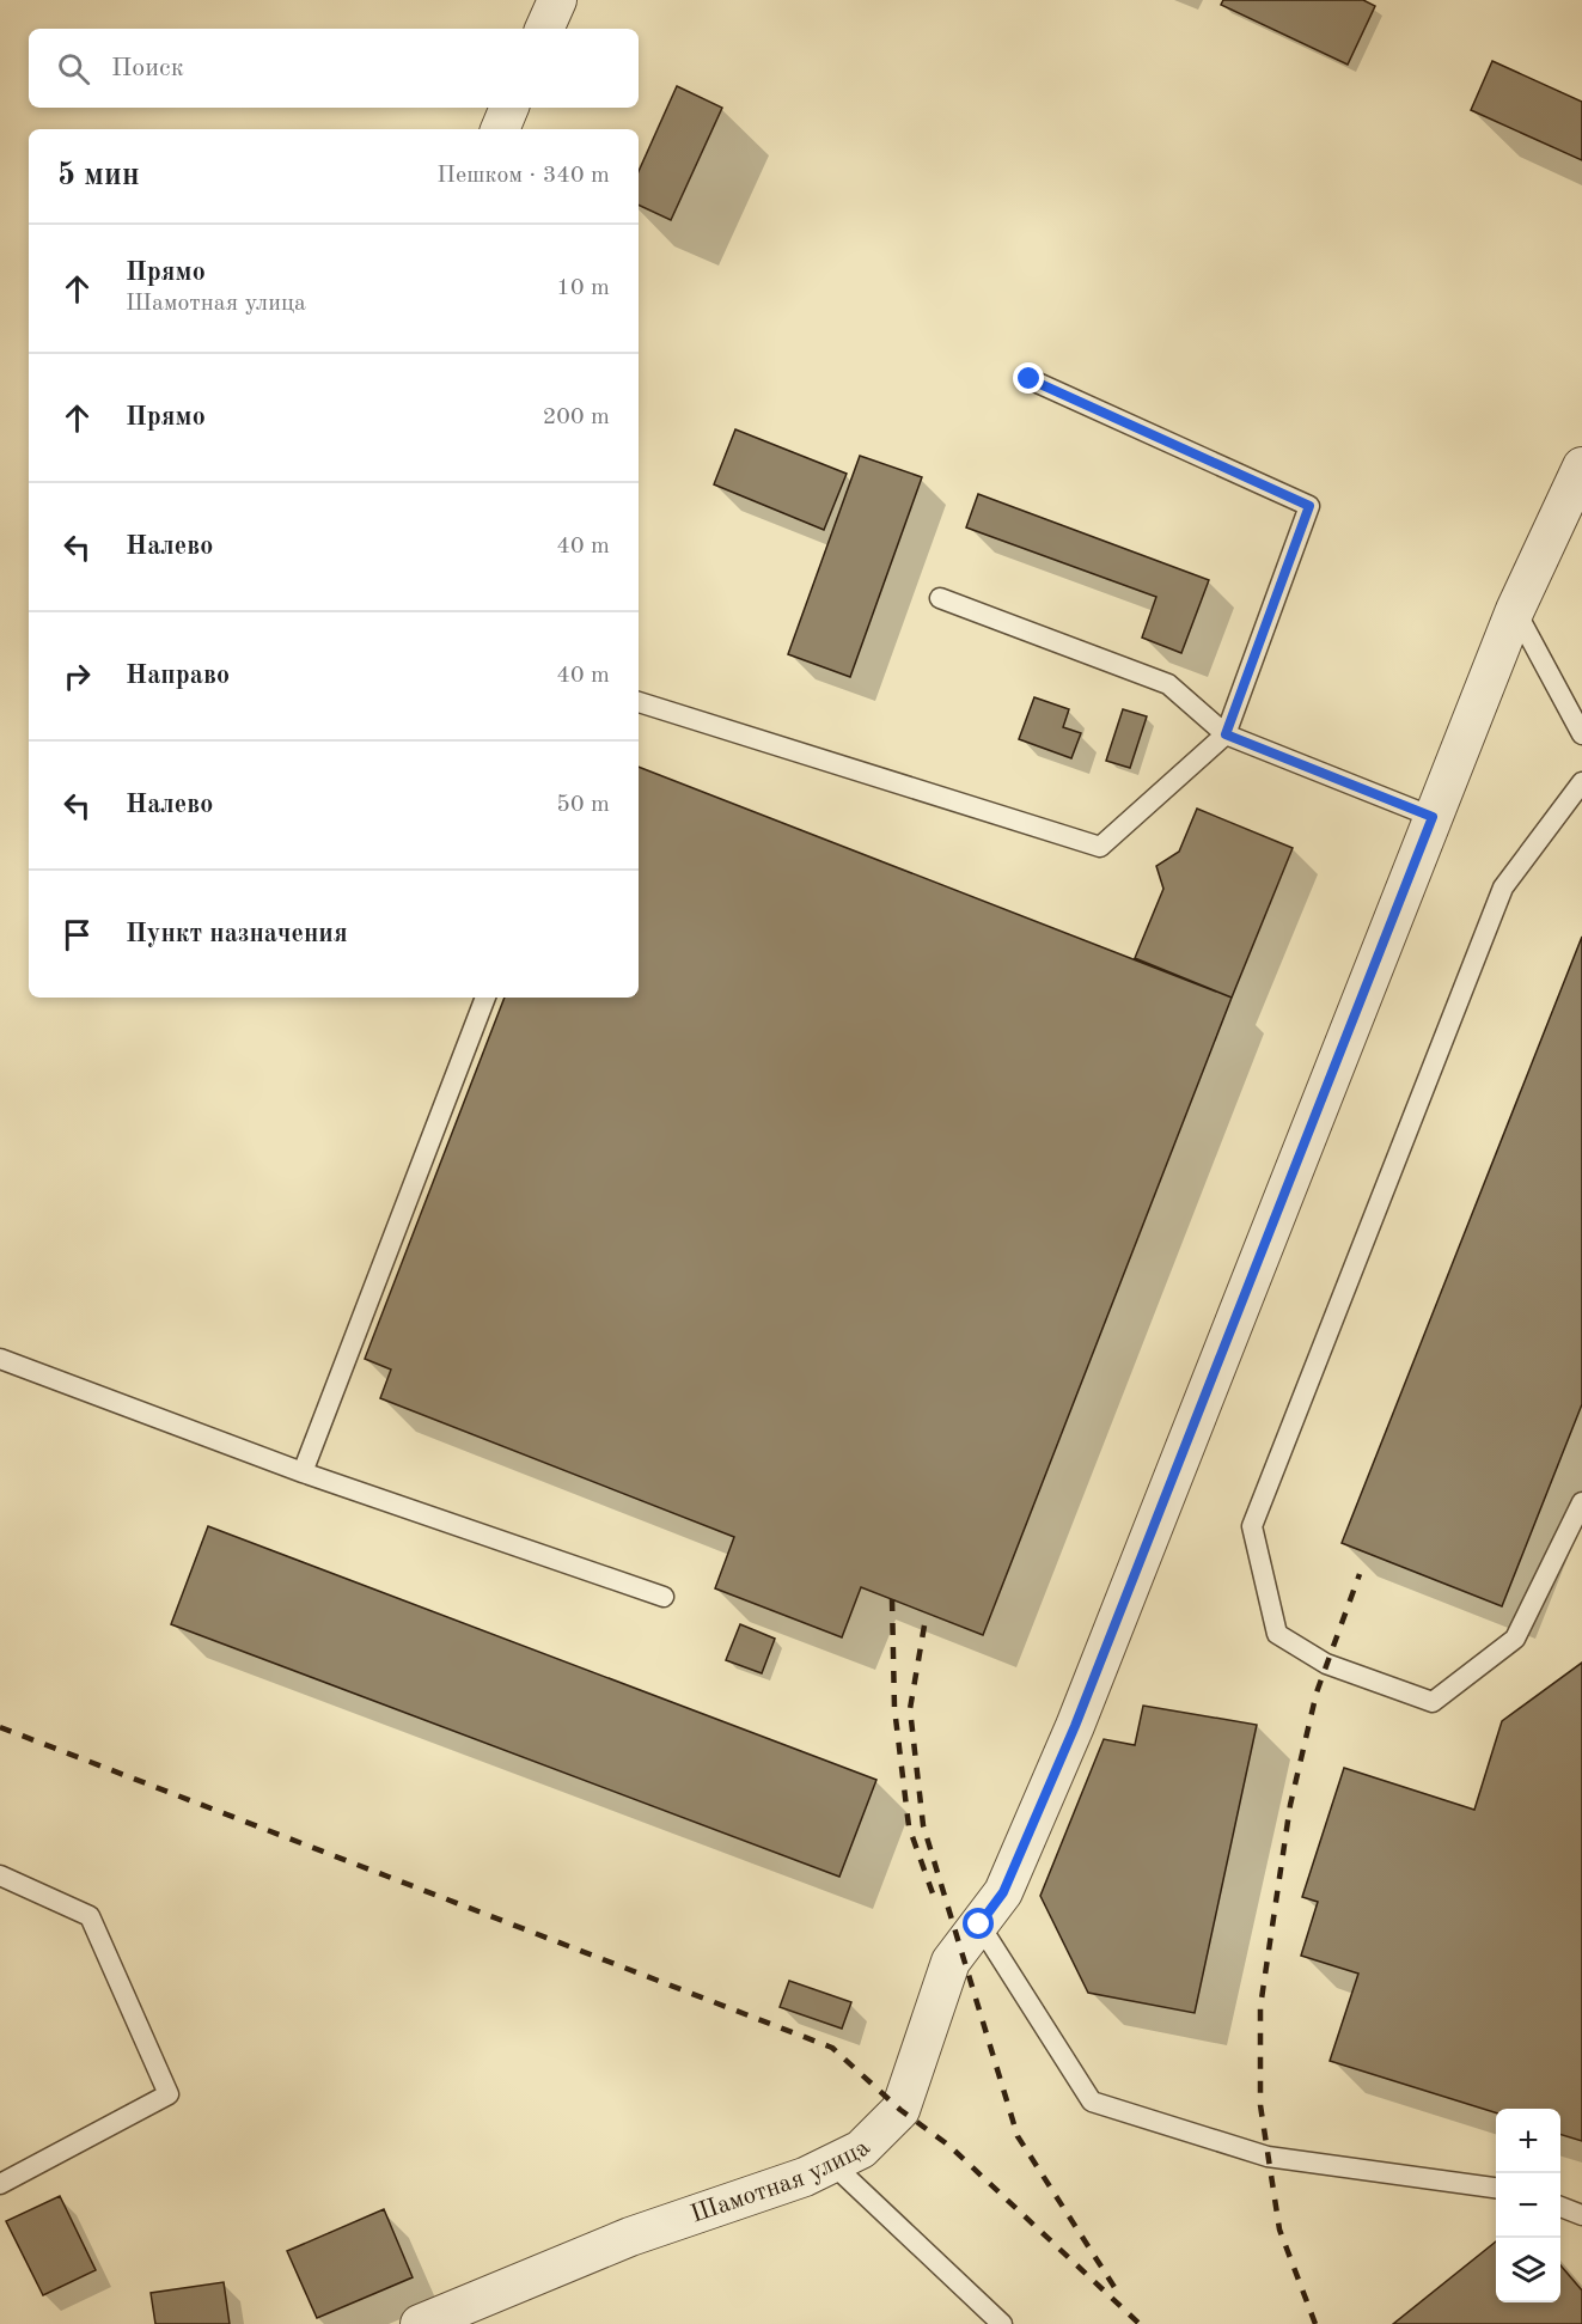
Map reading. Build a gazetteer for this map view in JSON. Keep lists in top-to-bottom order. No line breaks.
{"streets":{"street":["Шамотная улица"]},"page":{"search":"Поиск","heading":["5 мин","Пешком · 340 m"],"list":[["Прямо","Шамотная улица","10 m"],["Прямо","200 m"],["Налево","40 m"],["Направо","40 m"],["Налево","50 m"],"Пункт назначения"],"map_buttons":["+","−"]}}
